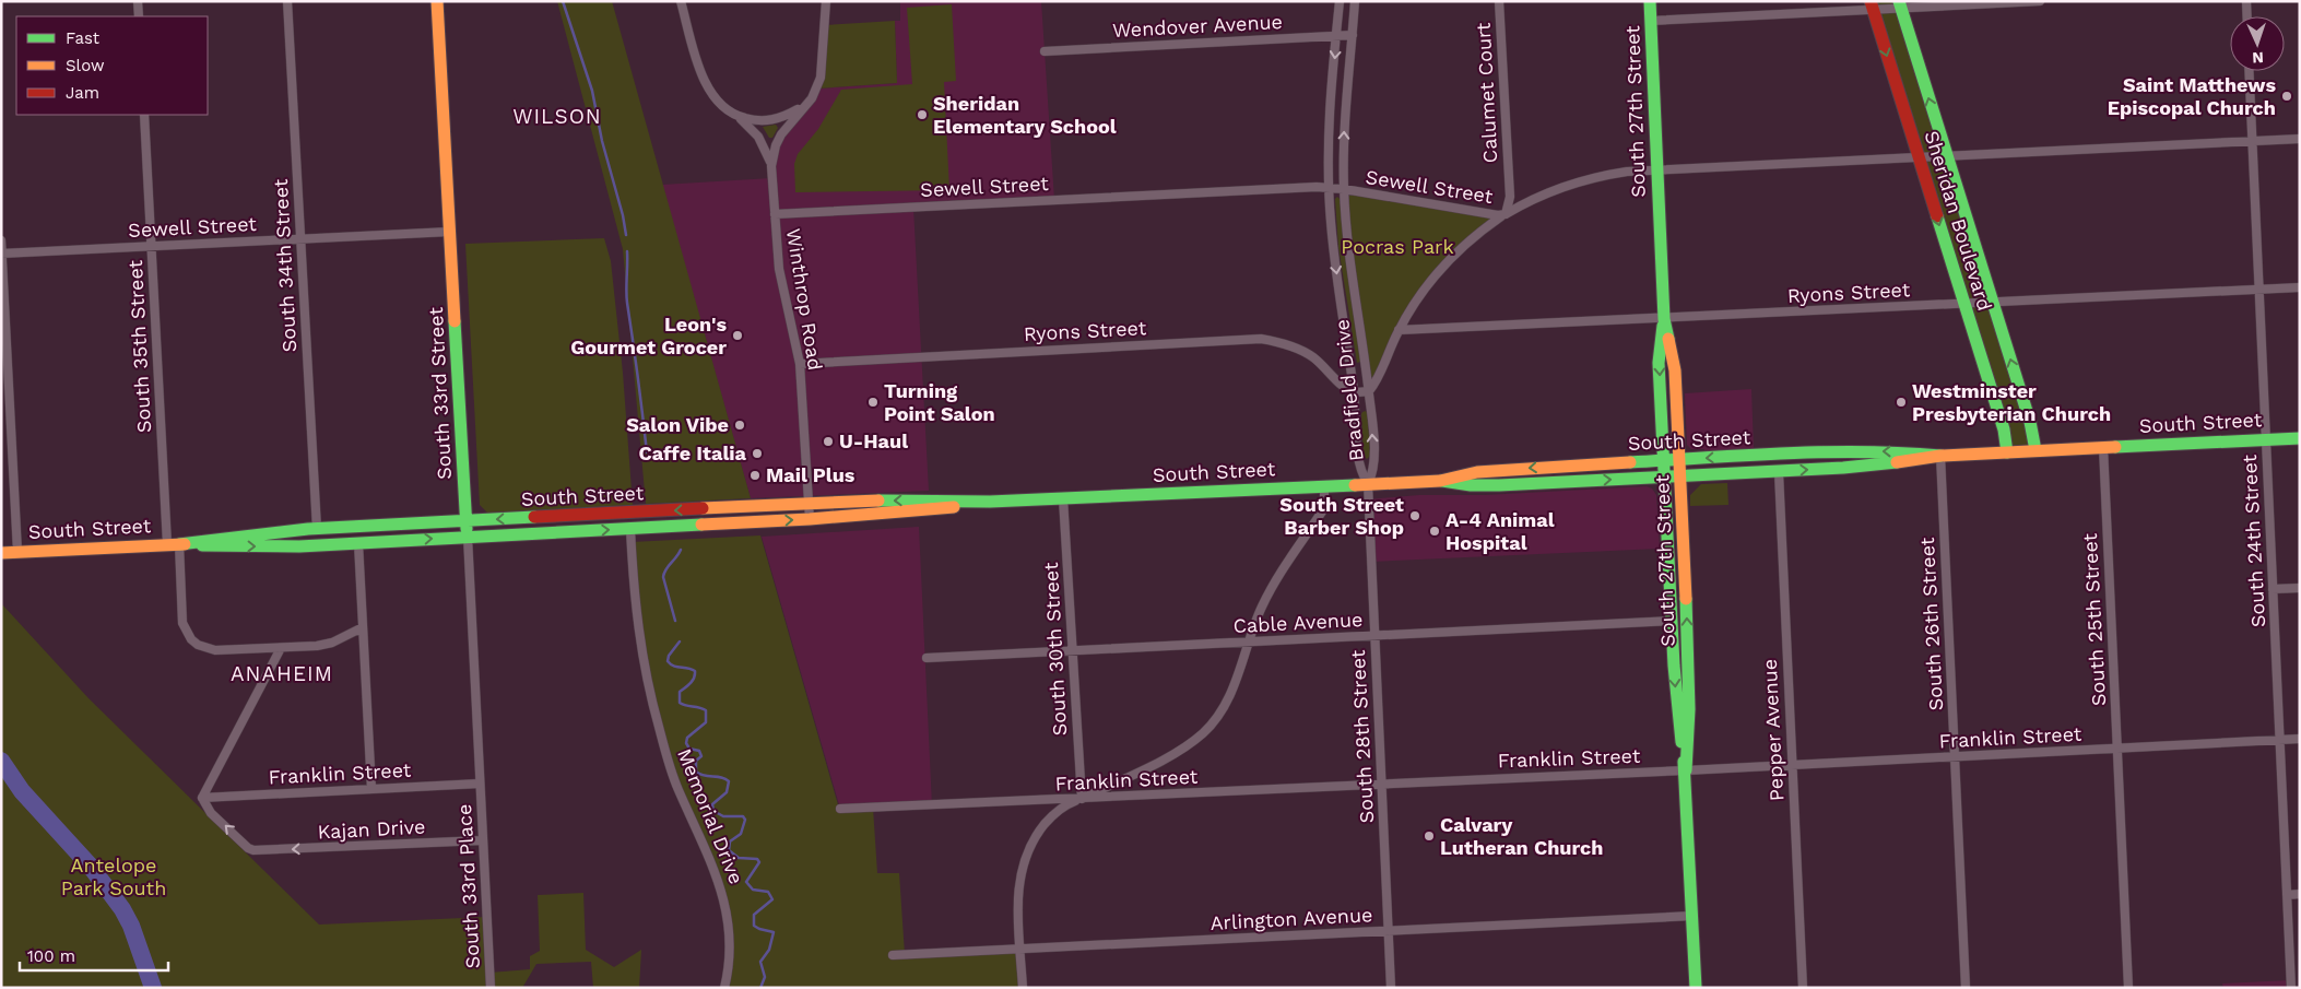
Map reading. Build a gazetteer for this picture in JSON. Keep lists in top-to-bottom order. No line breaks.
{"streets":{"main road":["South 27th Street","Sheridan Boulevard","South 33rd Street","South Street"],"street":["Wendover Avenue","Calumet Court","Sewell Street","South 34th Street","Ryons Street","Winthrop Road","South 35th Street","Bradfield Drive","South 24th Street","South 25th Street","Cable Avenue","South 26th Street","South 30th Street","Pepper Avenue","South 28th Street","Franklin Street","Memorial Drive","Kajan Drive","South 33rd Place","Arlington Avenue"]},"crossings":[["Wendover Avenue","Bradfield Drive"],["Calumet Court","Sewell Street"],["South 27th Street","Sewell Street"],["South 27th Street","Ryons Street"],["South 27th Street","South Street"],["South 27th Street","Cable Avenue"],["South 27th Street","Franklin Street"],["South 27th Street","Arlington Avenue"],["Sewell Street","Sheridan Boulevard"],["Sewell Street","South 34th Street"],["Sewell Street","Winthrop Road"],["Sewell Street","South 35th Street"],["Sewell Street","Bradfield Drive"],["Sewell Street","South 33rd Street"],["Sewell Street","South 24th Street"],["Sheridan Boulevard","Ryons Street"],["Sheridan Boulevard","South Street"],["South 34th Street","South Street"],["Ryons Street","Winthrop Road"],["Ryons Street","Bradfield Drive"],["Ryons Street","South 24th Street"],["Winthrop Road","South Street"],["South 35th Street","South Street"],["Bradfield Drive","South Street"],["Bradfield Drive","South 28th Street"],["South 33rd Street","South Street"],["South 33rd Street","Franklin Street"],["South 33rd Street","South 33rd Place"],["South Street","South 24th Street"],["South Street","South 25th Street"],["South Street","South 26th Street"],["South Street","South 30th Street"],["South Street","Pepper Avenue"],["South Street","South 28th Street"],["South Street","Memorial Drive"],["South 24th Street","Franklin Street"],["South 25th Street","Franklin Street"],["Cable Avenue","South 30th Street"],["Cable Avenue","South 28th Street"],["South 26th Street","Franklin Street"],["South 30th Street","Franklin Street"],["Pepper Avenue","Franklin Street"],["South 28th Street","Franklin Street"],["South 28th Street","Arlington Avenue"],["Franklin Street","Kajan Drive"],["Franklin Street","South 33rd Place"],["Kajan Drive","South 33rd Place"]],"one_way":["Kajan Drive"],"districts":["WILSON","ANAHEIM"],"parks":["Pocras Park","Antelope Park South"],"places":["Saint Matthews Episcopal Church","Sheridan Elementary School","Leon's Gourmet Grocer","Turning Point Salon","Westminster Presbyterian Church","Salon Vibe","U-Haul","Caffe Italia","Mail Plus","South Street Barber Shop","A-4 Animal Hospital","Calvary Lutheran Church"],"legend":["Fast","Slow","Jam"],"scale_bar":"100 m","north":"bottom"}
